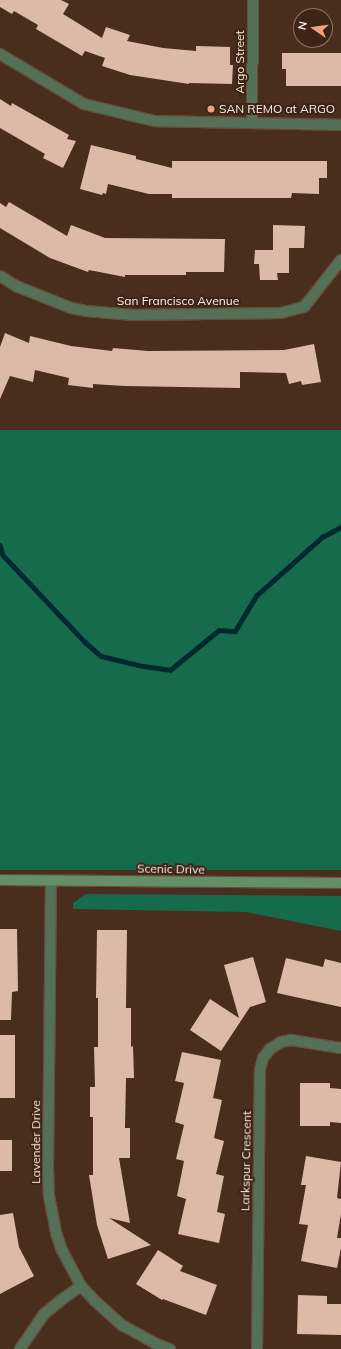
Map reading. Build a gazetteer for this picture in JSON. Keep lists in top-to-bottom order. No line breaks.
{"streets":{"street":["Argo Street","San Francisco Avenue","Scenic Drive","Lavender Drive","Larkspur Crescent"]},"crossings":[["Scenic Drive","Lavender Drive"]],"places":["SAN REMO at ARGO"],"north":"left"}
